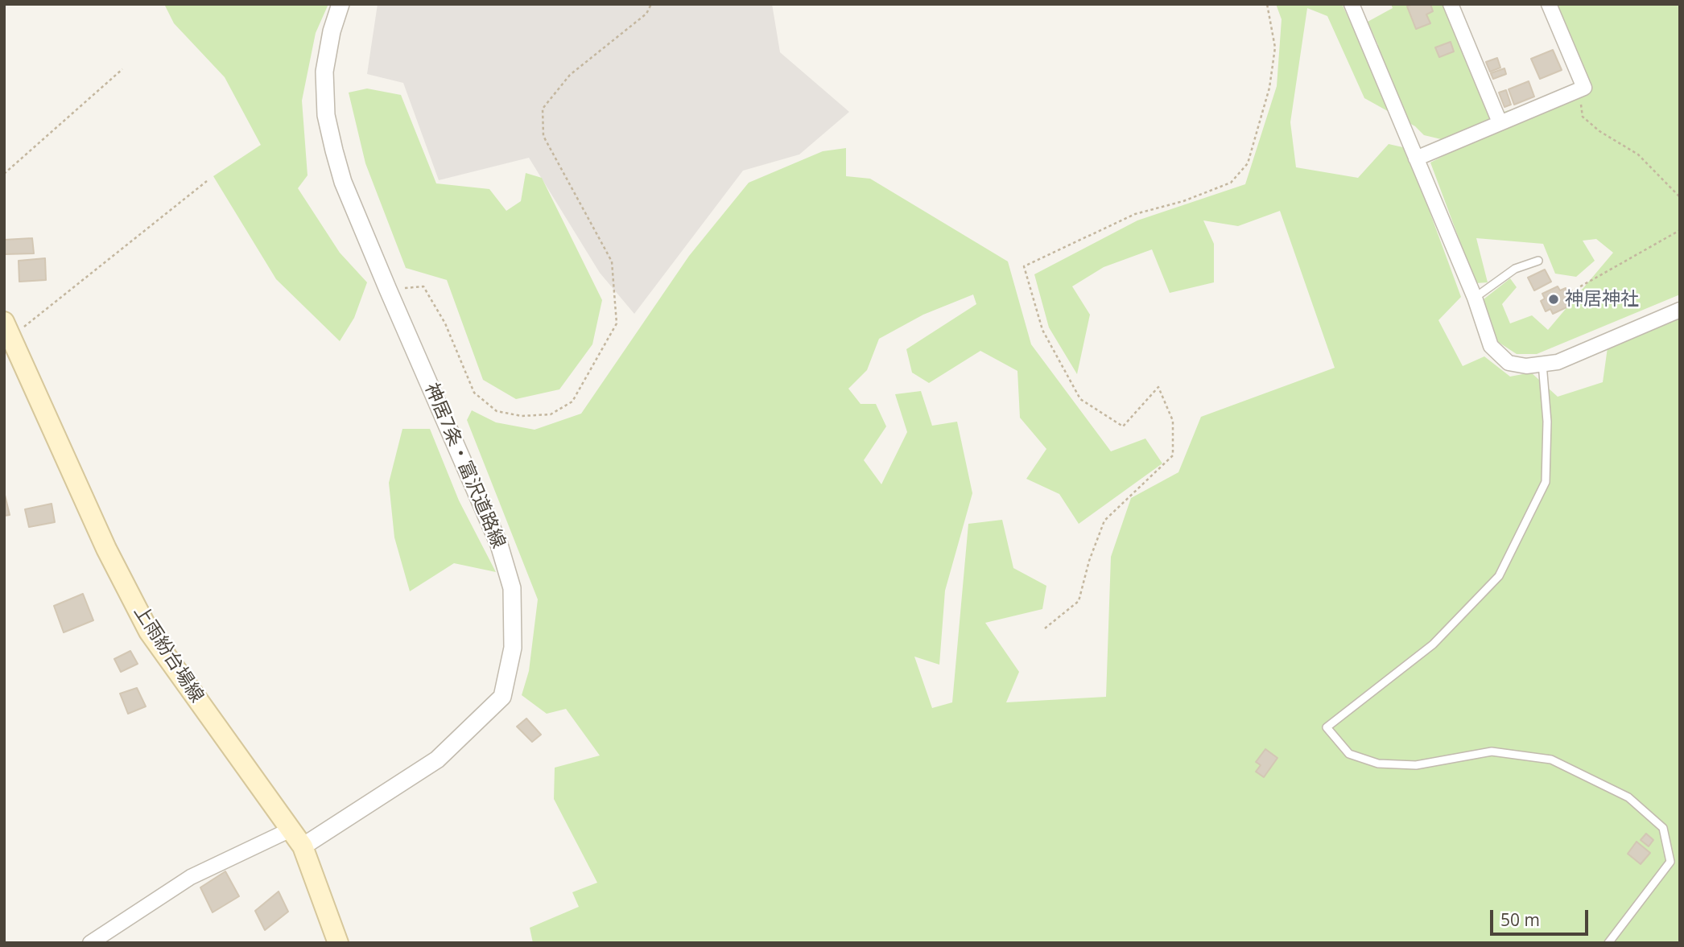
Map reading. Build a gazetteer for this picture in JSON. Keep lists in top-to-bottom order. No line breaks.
{"streets":{"main road":["上雨紛台場線"],"street":["神居7条・富沢道路線"]},"crossings":[["神居7条・富沢道路線","上雨紛台場線"]],"places":["神居神社"],"scale_bar":"50 m"}
